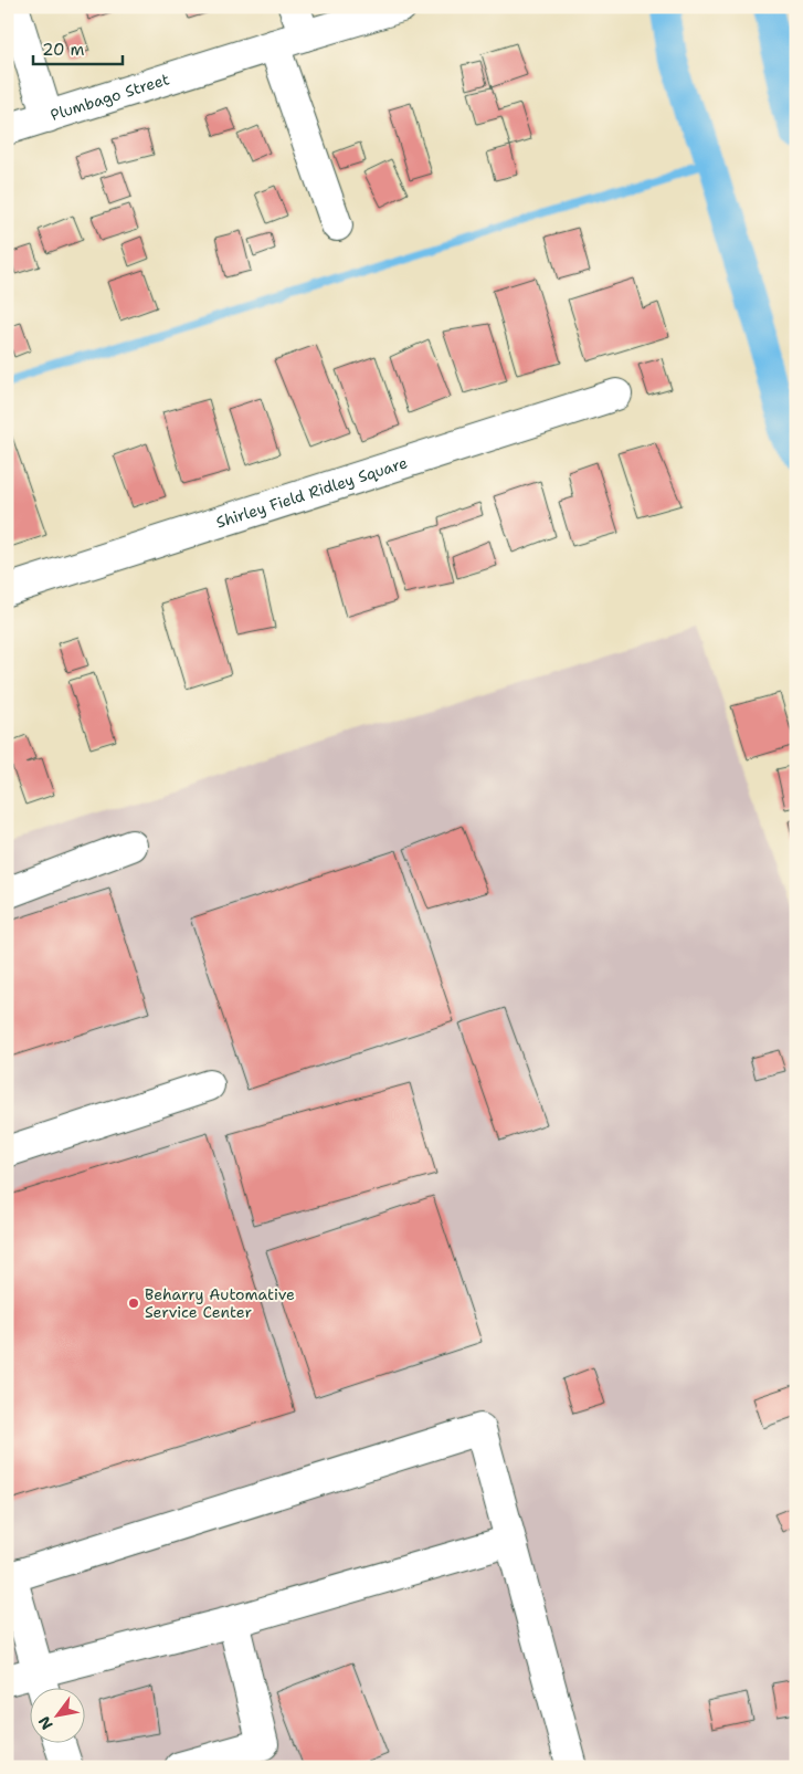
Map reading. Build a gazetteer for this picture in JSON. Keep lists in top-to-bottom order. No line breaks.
{"streets":{"street":["Plumbago Street","Shirley Field Ridley Square"]},"places":["Beharry Automative Service Center"],"scale_bar":"20 m","north":"bottom left"}
